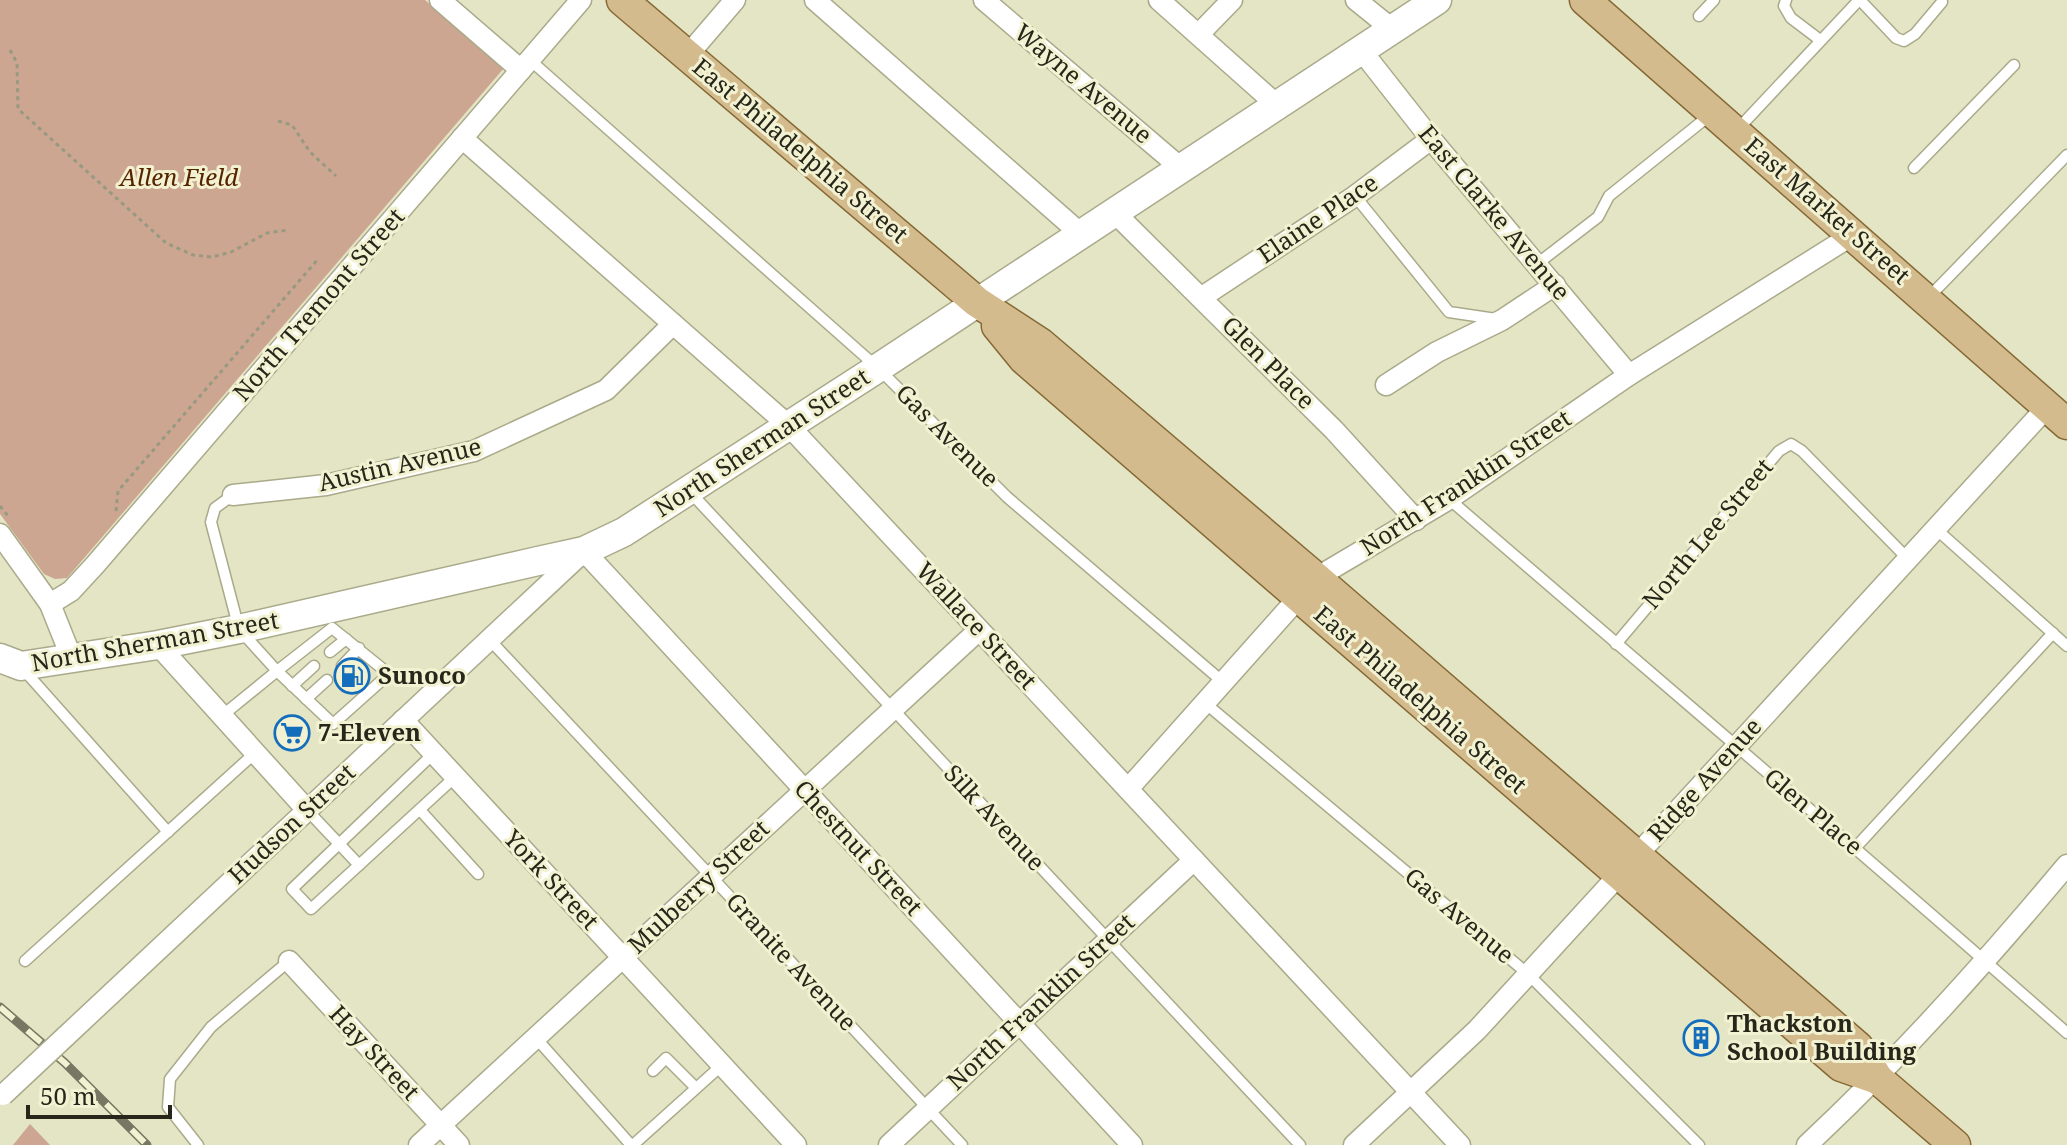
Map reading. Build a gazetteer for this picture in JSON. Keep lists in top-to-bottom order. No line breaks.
{"streets":{"main road":["East Philadelphia Street","East Market Street","North Sherman Street"],"street":["Wayne Avenue","East Clarke Avenue","Elaine Place","North Tremont Street","Glen Place","Gas Avenue","Austin Avenue","North Franklin Street","Wallace Street","Ridge Avenue","Hudson Street","Chestnut Street","York Street","Mulberry Street","Hay Street"],"lane":["North Lee Street","Silk Avenue","Granite Avenue"]},"crossings":[["Wayne Avenue","North Sherman Street"],["East Philadelphia Street","North Sherman Street"],["East Philadelphia Street","North Franklin Street"],["East Philadelphia Street","Ridge Avenue"],["East Market Street","North Franklin Street"],["East Market Street","Ridge Avenue"],["East Clarke Avenue","Elaine Place"],["East Clarke Avenue","North Sherman Street"],["East Clarke Avenue","North Franklin Street"],["Elaine Place","Glen Place"],["North Tremont Street","Gas Avenue"],["North Tremont Street","Wallace Street"],["Glen Place","North Sherman Street"],["Glen Place","North Franklin Street"],["Glen Place","North Lee Street"],["Glen Place","Ridge Avenue"],["Gas Avenue","North Sherman Street"],["Gas Avenue","North Franklin Street"],["Gas Avenue","Ridge Avenue"],["North Sherman Street","Wallace Street"],["North Sherman Street","Silk Avenue"],["North Sherman Street","Hudson Street"],["North Sherman Street","Chestnut Street"],["Austin Avenue","Wallace Street"],["North Franklin Street","Wallace Street"],["North Franklin Street","Silk Avenue"],["North Franklin Street","Chestnut Street"],["North Franklin Street","Granite Avenue"],["North Lee Street","Ridge Avenue"],["Wallace Street","Ridge Avenue"],["Wallace Street","Mulberry Street"],["Silk Avenue","Mulberry Street"],["Hudson Street","Chestnut Street"],["Hudson Street","York Street"],["Hudson Street","Granite Avenue"],["Chestnut Street","Mulberry Street"],["York Street","Mulberry Street"],["Mulberry Street","Granite Avenue"],["Mulberry Street","Hay Street"]],"parks":["Allen Field"],"places":{"fuel station":["Sunoco"],"supermarket":["7-Eleven"],"building":["Thackston School Building"]},"scale_bar":"50 m"}
